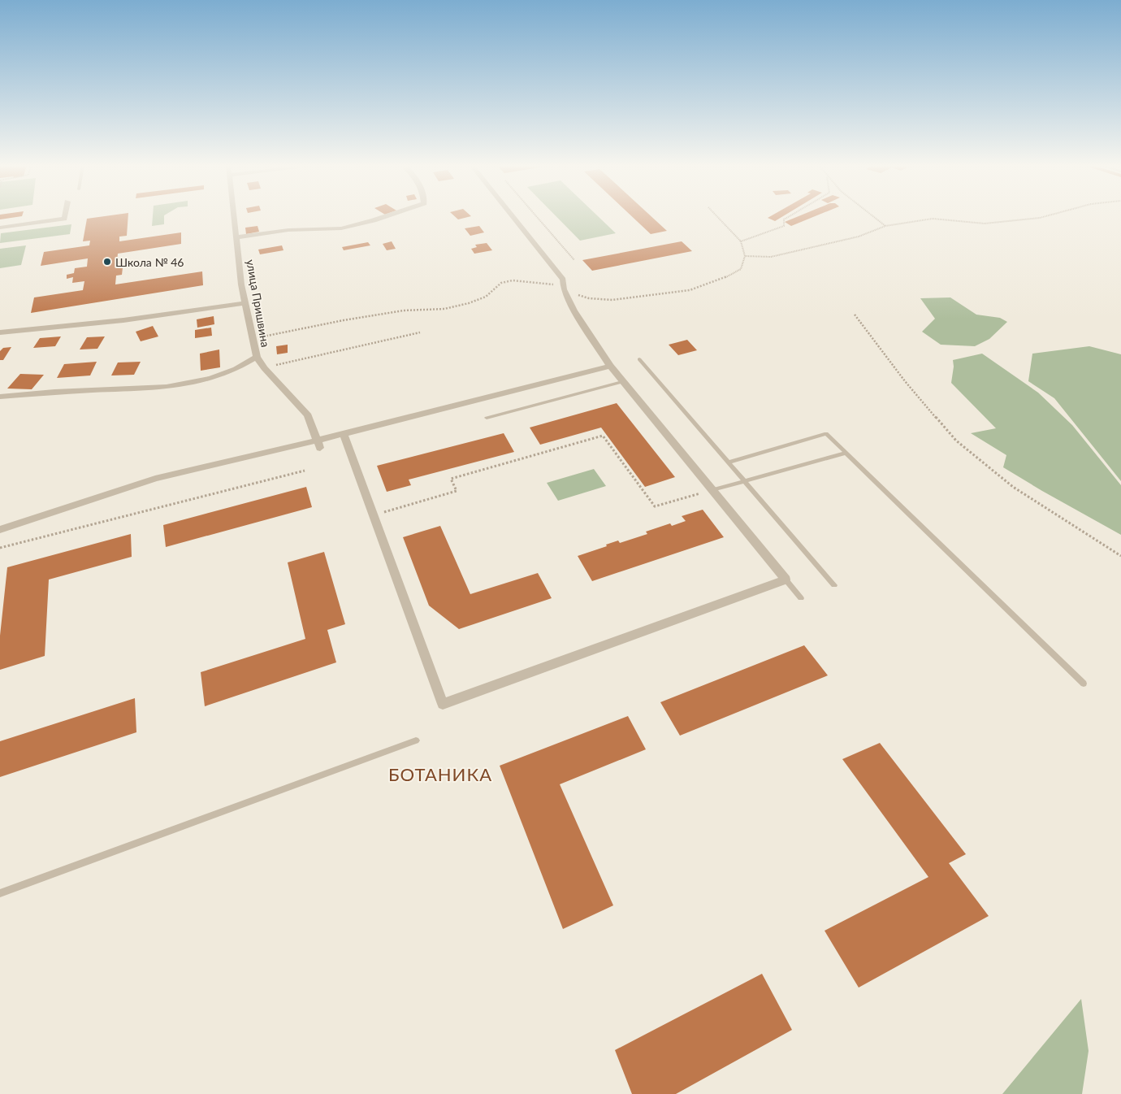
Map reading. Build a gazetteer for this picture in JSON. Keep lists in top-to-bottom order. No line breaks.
{"streets":{"street":["улица Пришвина"]},"districts":["БОТАНИКА"],"places":["Школа № 46"]}
